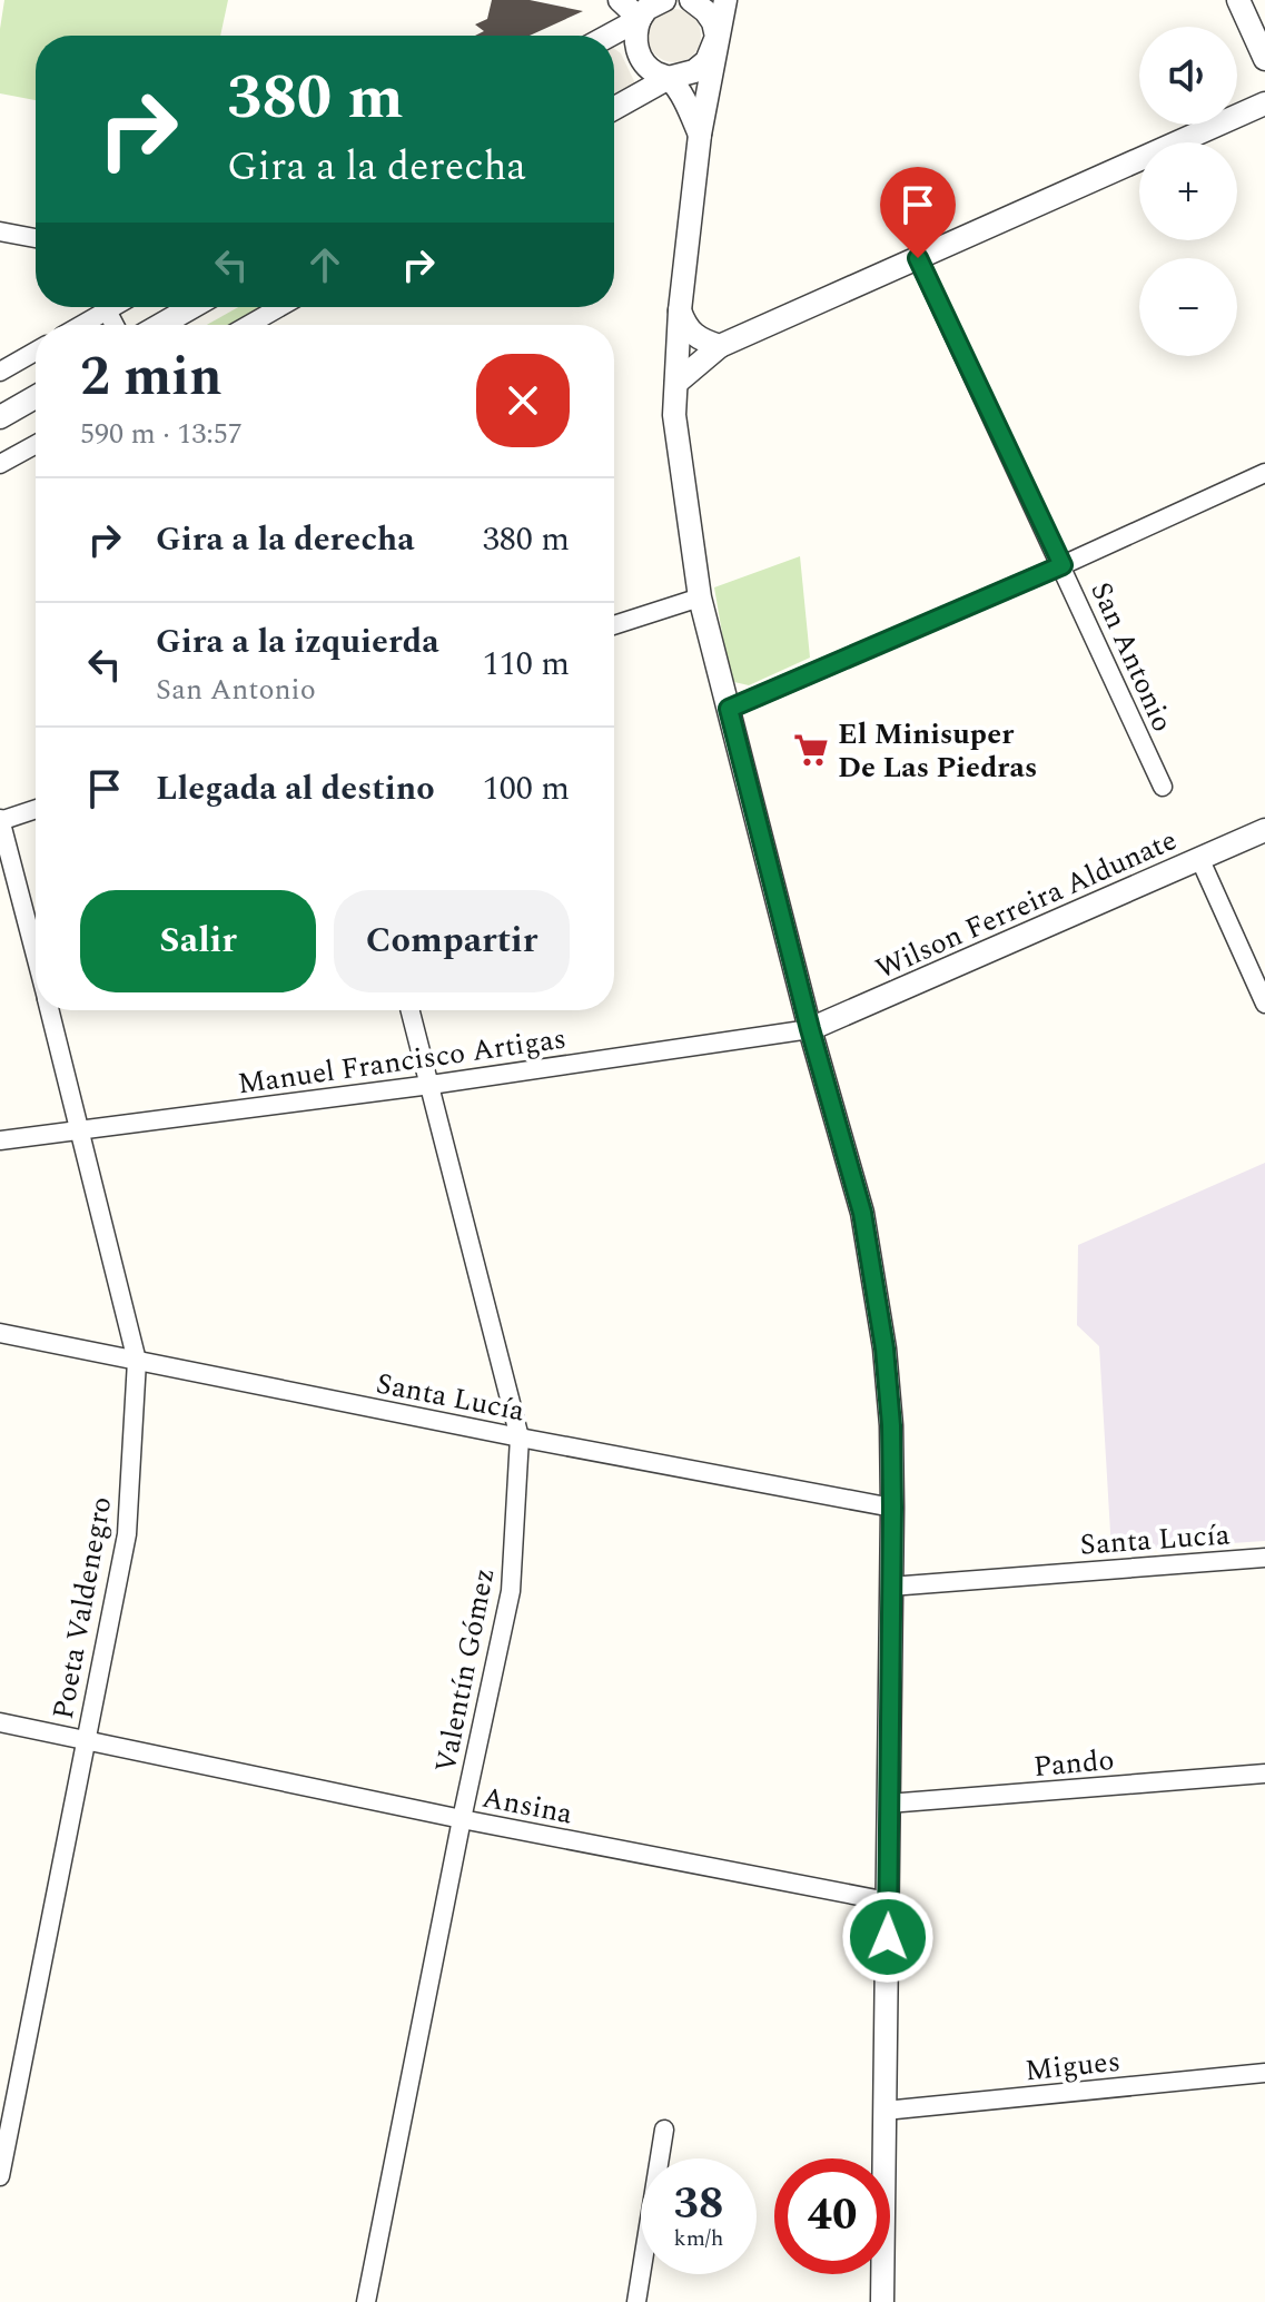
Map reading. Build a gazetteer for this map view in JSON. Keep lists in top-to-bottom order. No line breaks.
{"streets":{"street":["San Antonio","Wilson Ferreira Aldunate","Manuel Francisco Artigas","Santa Lucía","Poeta Valdenegro","Valentín Gómez","Pando","Ansina","Migues"]},"crossings":[["Wilson Ferreira Aldunate","Manuel Francisco Artigas"],["Manuel Francisco Artigas","Poeta Valdenegro"],["Manuel Francisco Artigas","Valentín Gómez"],["Santa Lucía","Poeta Valdenegro"],["Santa Lucía","Valentín Gómez"],["Poeta Valdenegro","Ansina"],["Valentín Gómez","Ansina"]],"places":{"supermarket":["El Minisuper De Las Piedras"]},"page":{"map_buttons":["+","−"],"turn":["380 m","Gira a la derecha"],"heading":["2 min","590 m · 13:57"],"list":[{"name":"Gira a la derecha","value":"380 m"},{"name":"Gira a la izquierda","note":"San Antonio","value":"110 m"},{"name":"Llegada al destino","value":"100 m"}],"buttons":["Salir","Compartir"],"speed":"38 km/h","limit":"40"}}
